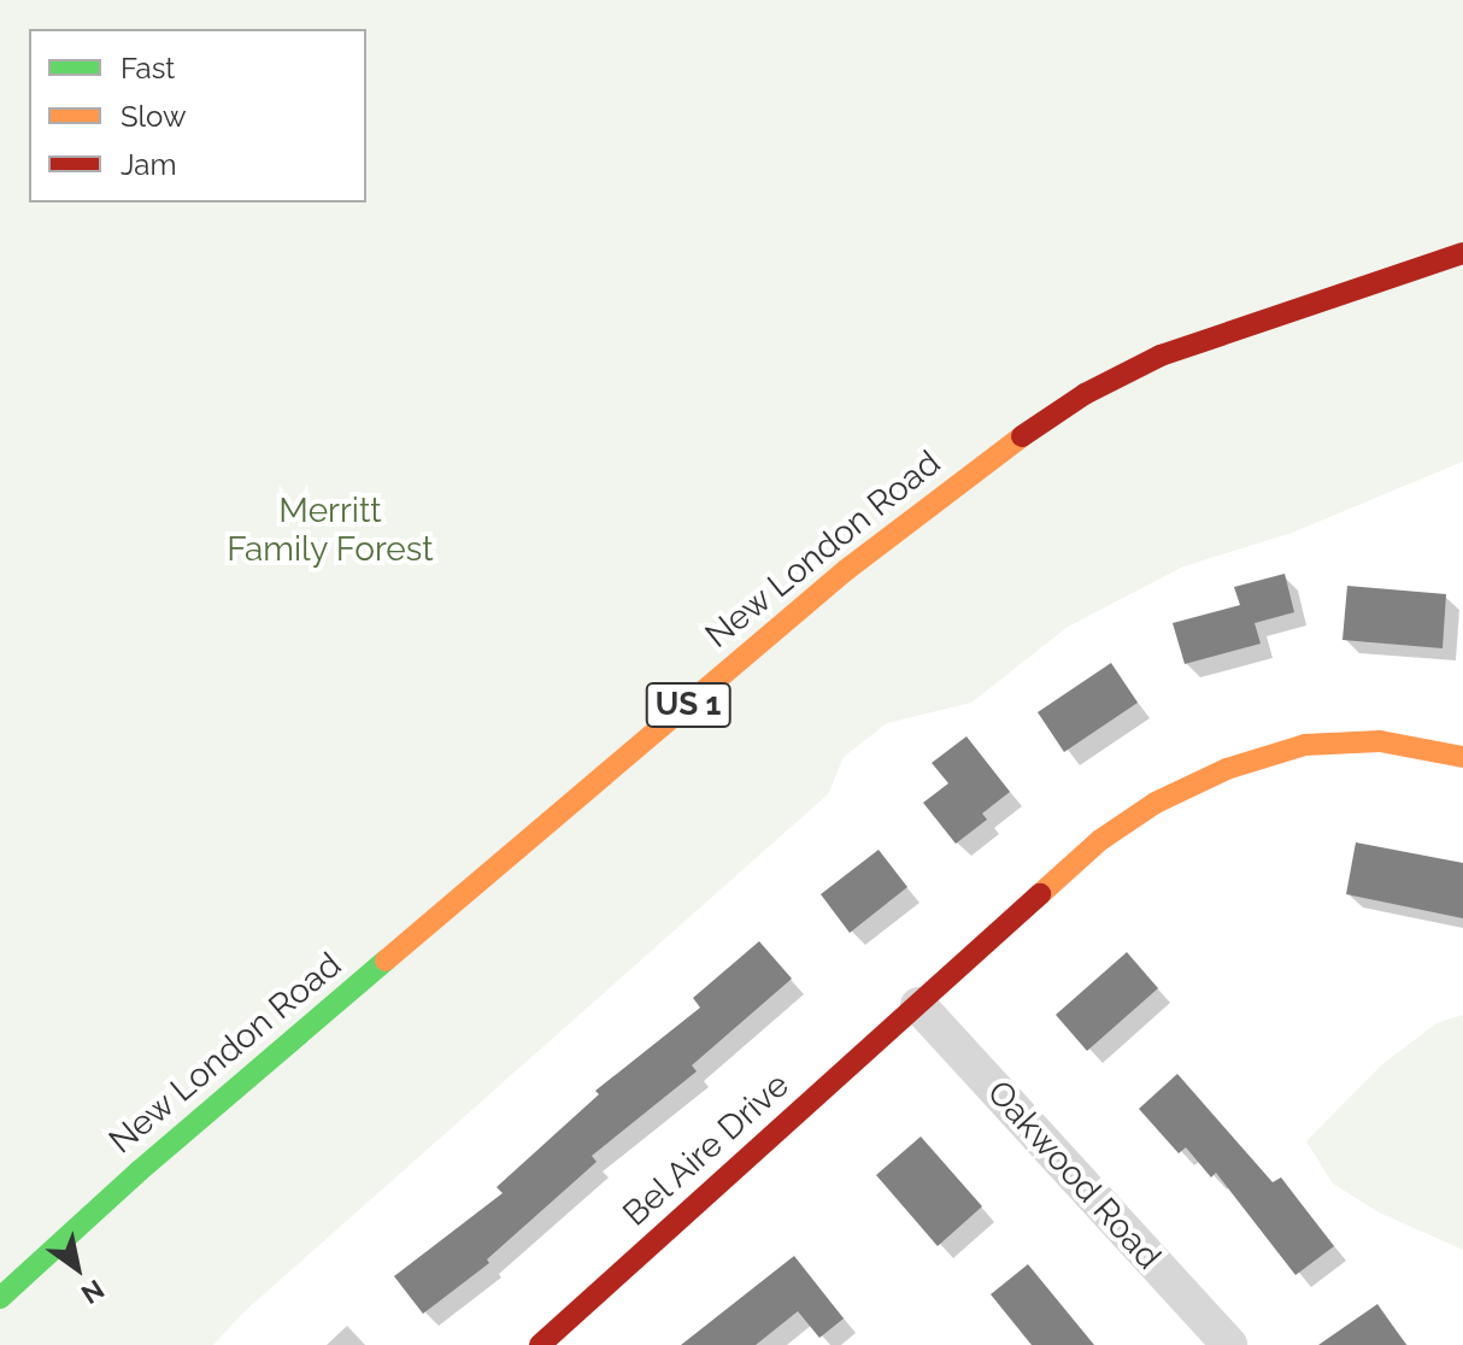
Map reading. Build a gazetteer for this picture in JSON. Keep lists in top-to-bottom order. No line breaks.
{"streets":{"main road":["New London Road","US 1","Bel Aire Drive"],"street":["Oakwood Road"]},"crossings":[["Bel Aire Drive","Oakwood Road"]],"parks":["Merritt Family Forest"],"legend":["Fast","Slow","Jam"],"north":"bottom right"}
